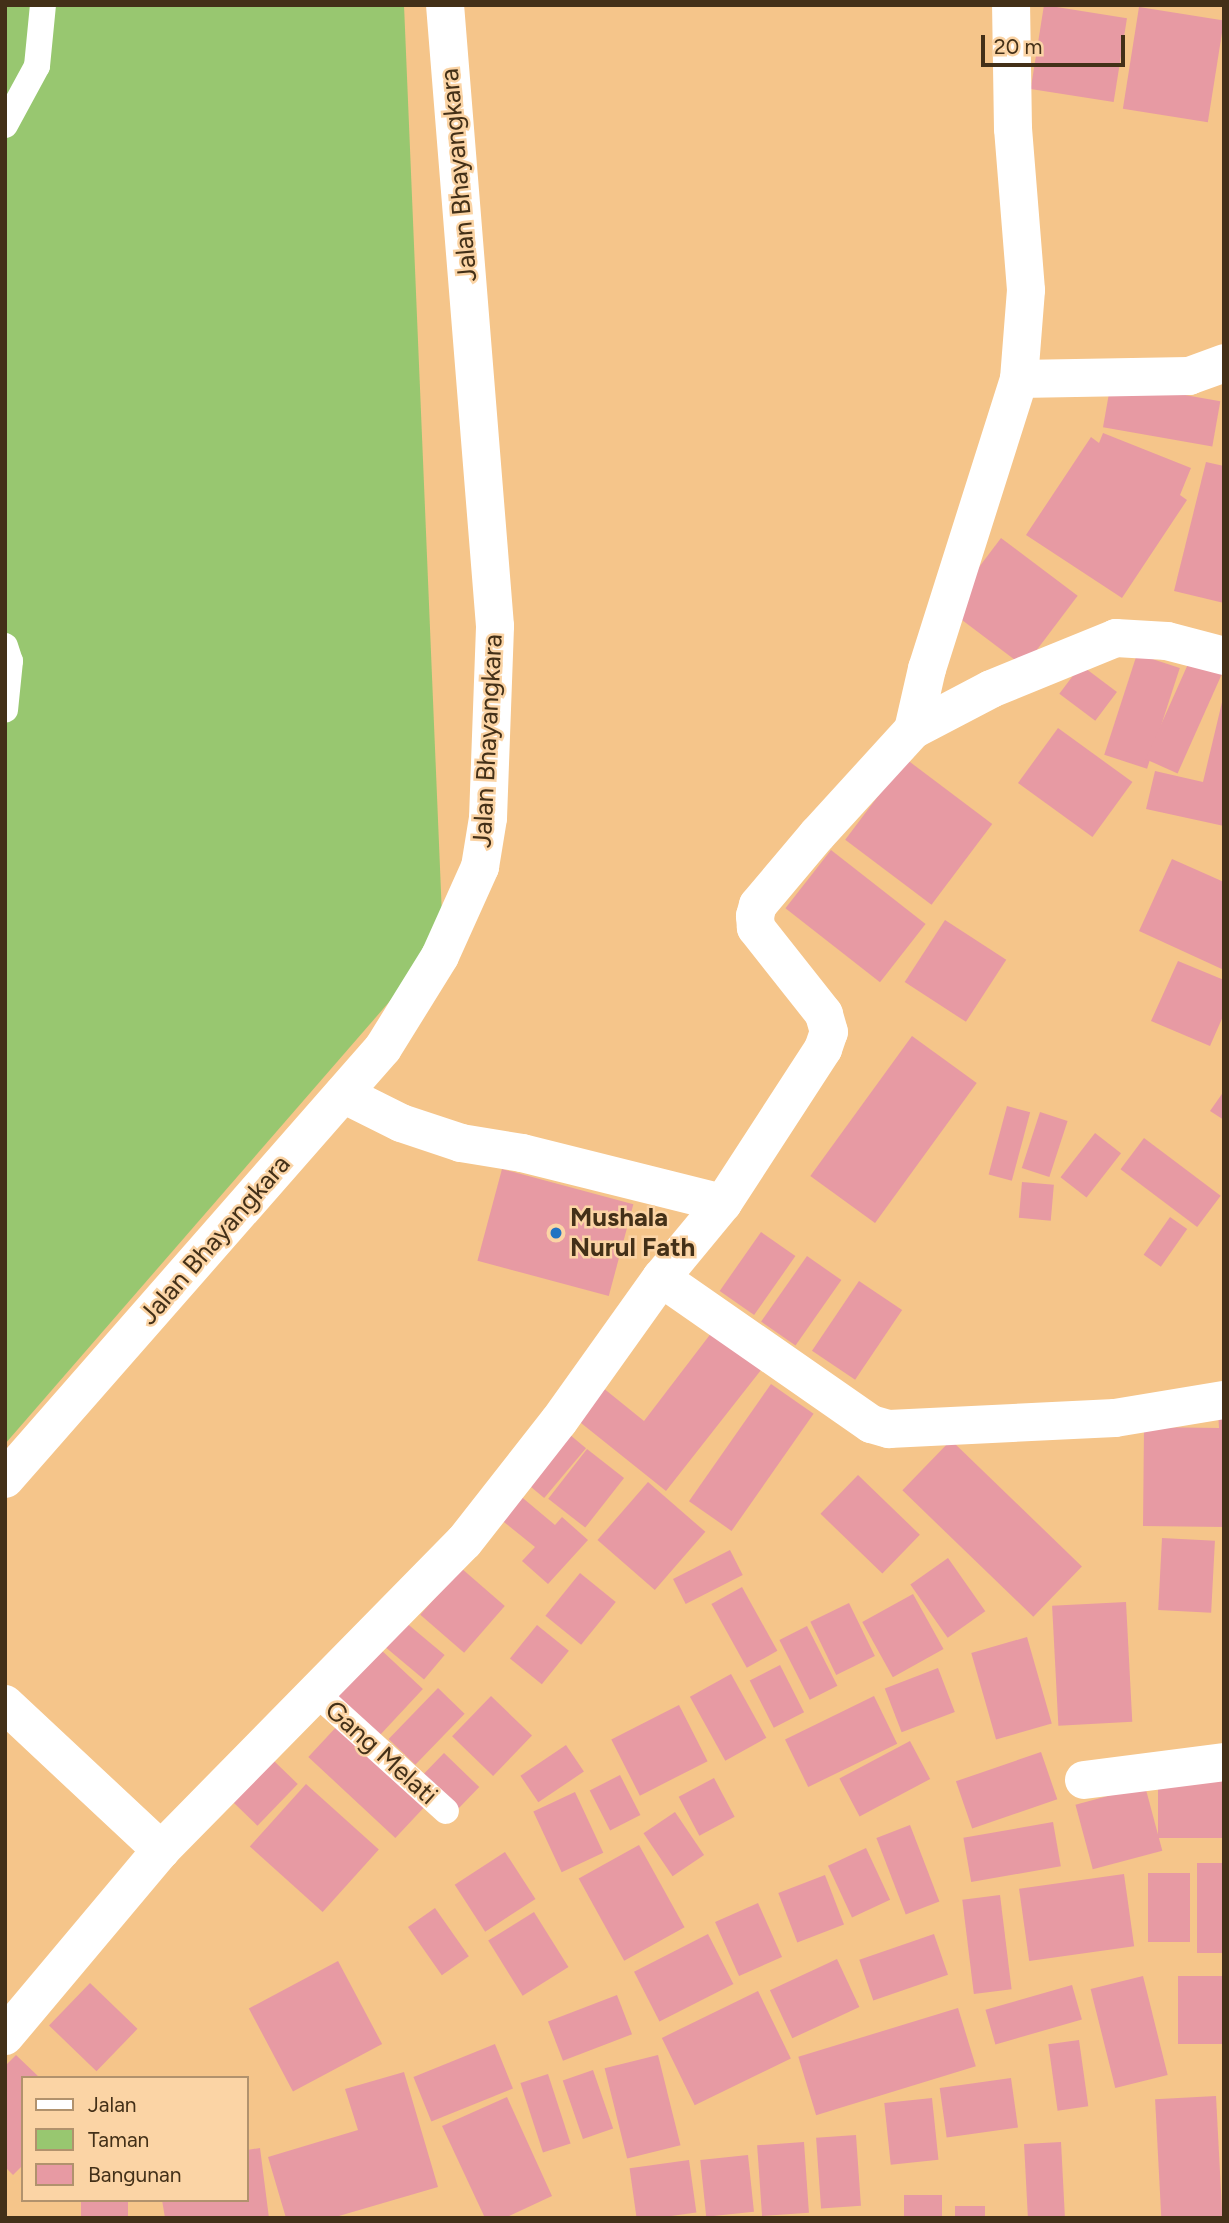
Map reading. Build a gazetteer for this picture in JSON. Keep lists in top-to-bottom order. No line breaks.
{"streets":{"street":["Jalan Bhayangkara"],"lane":["Gang Melati"]},"places":["Mushala Nurul Fath"],"legend":["Jalan","Taman","Bangunan"],"scale_bar":"20 m"}
